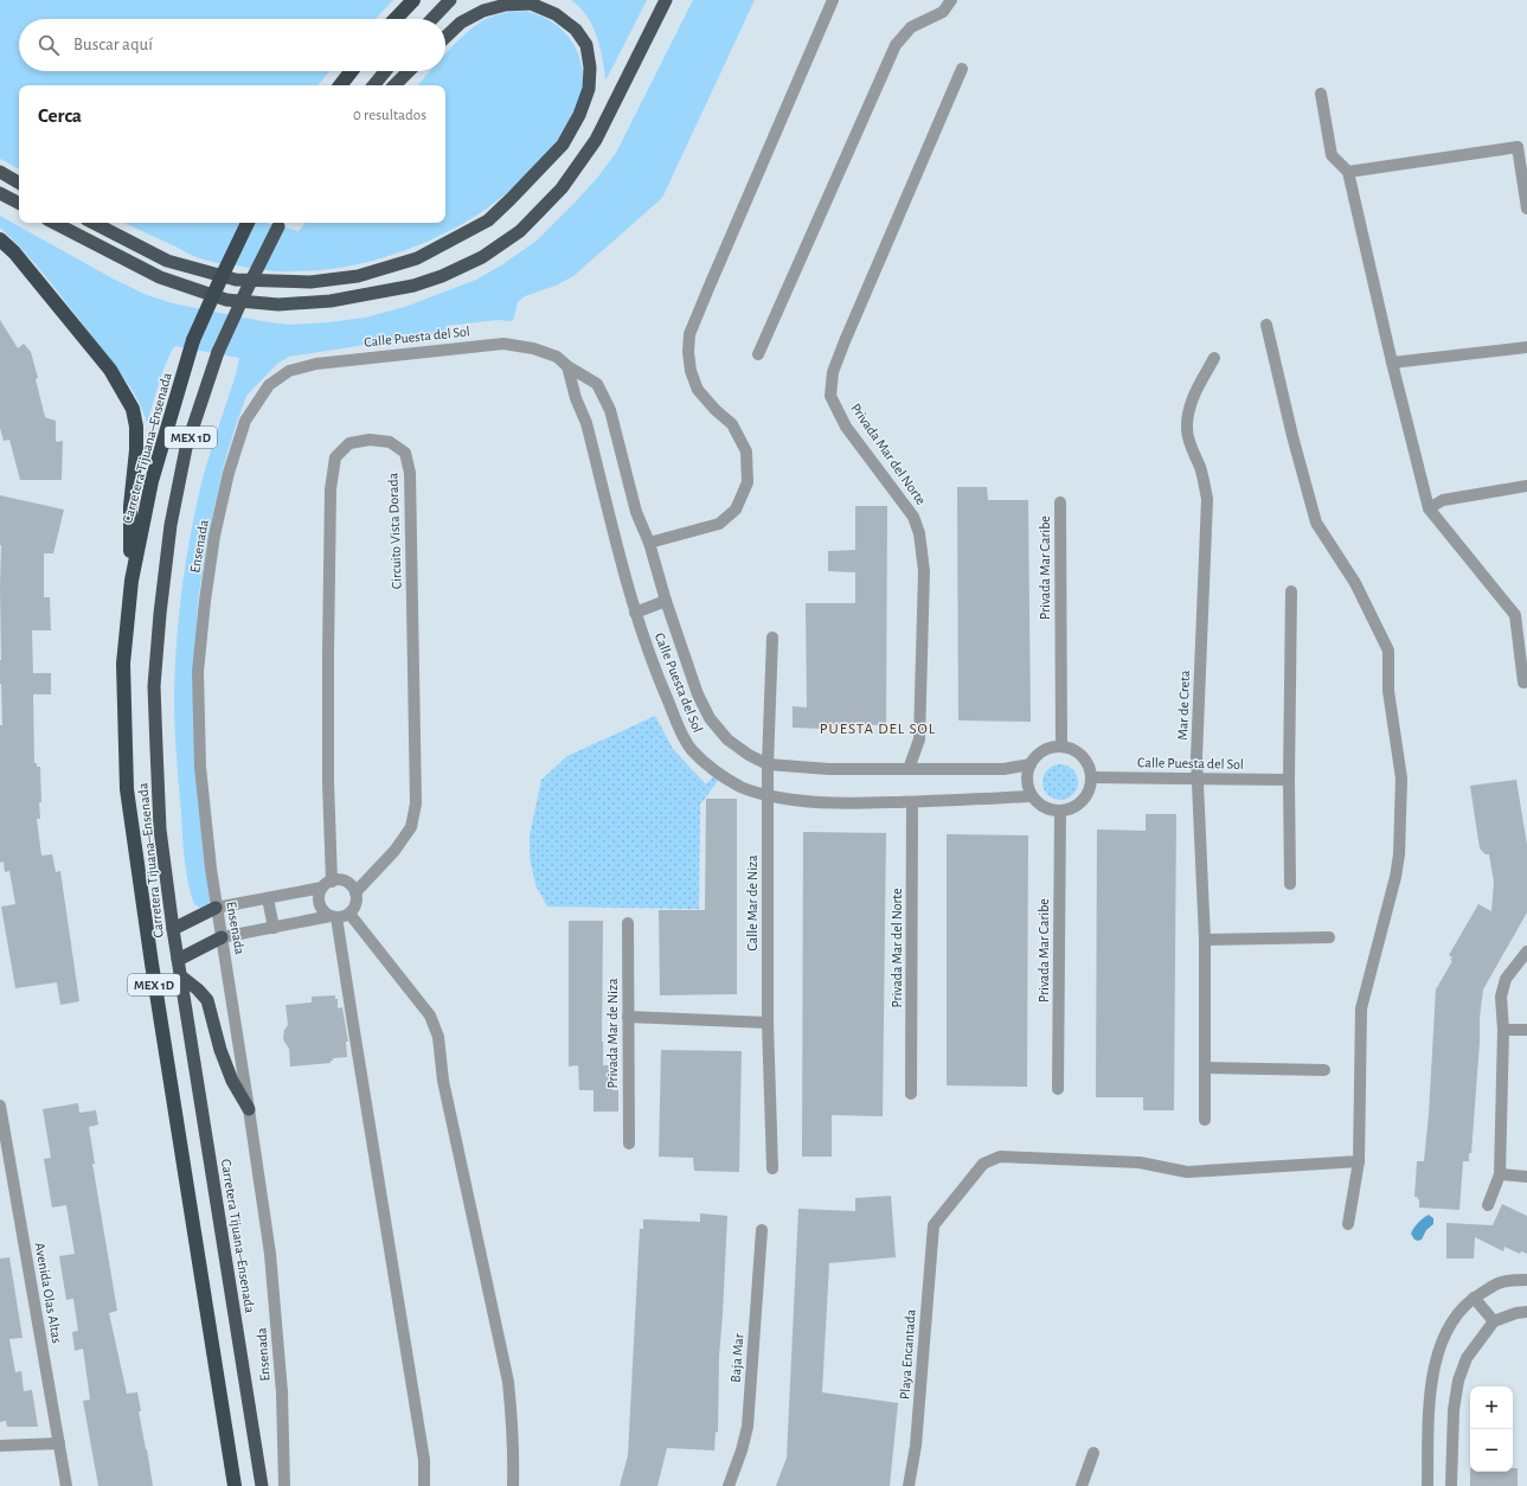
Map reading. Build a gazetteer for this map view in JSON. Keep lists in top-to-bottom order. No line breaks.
{"streets":{"highway":["MEX 1D","Carretera Tijuana–Ensenada"],"street":["Calle Puesta del Sol","Privada Mar del Norte","Circuito Vista Dorada","Ensenada","Privada Mar Caribe","Mar de Creta","Calle Mar de Niza","Privada Mar de Niza","Avenida Olas Altas","Playa Encantada","Baja Mar"]},"crossings":[["Calle Puesta del Sol","Privada Mar del Norte"],["Calle Puesta del Sol","Ensenada"],["Calle Puesta del Sol","Privada Mar Caribe"],["Calle Puesta del Sol","Mar de Creta"],["Calle Puesta del Sol","Calle Mar de Niza"]],"districts":["PUESTA DEL SOL"],"page":{"search":"Buscar aquí","heading":["Cerca","0 resultados"],"map_buttons":["+","−"]}}
